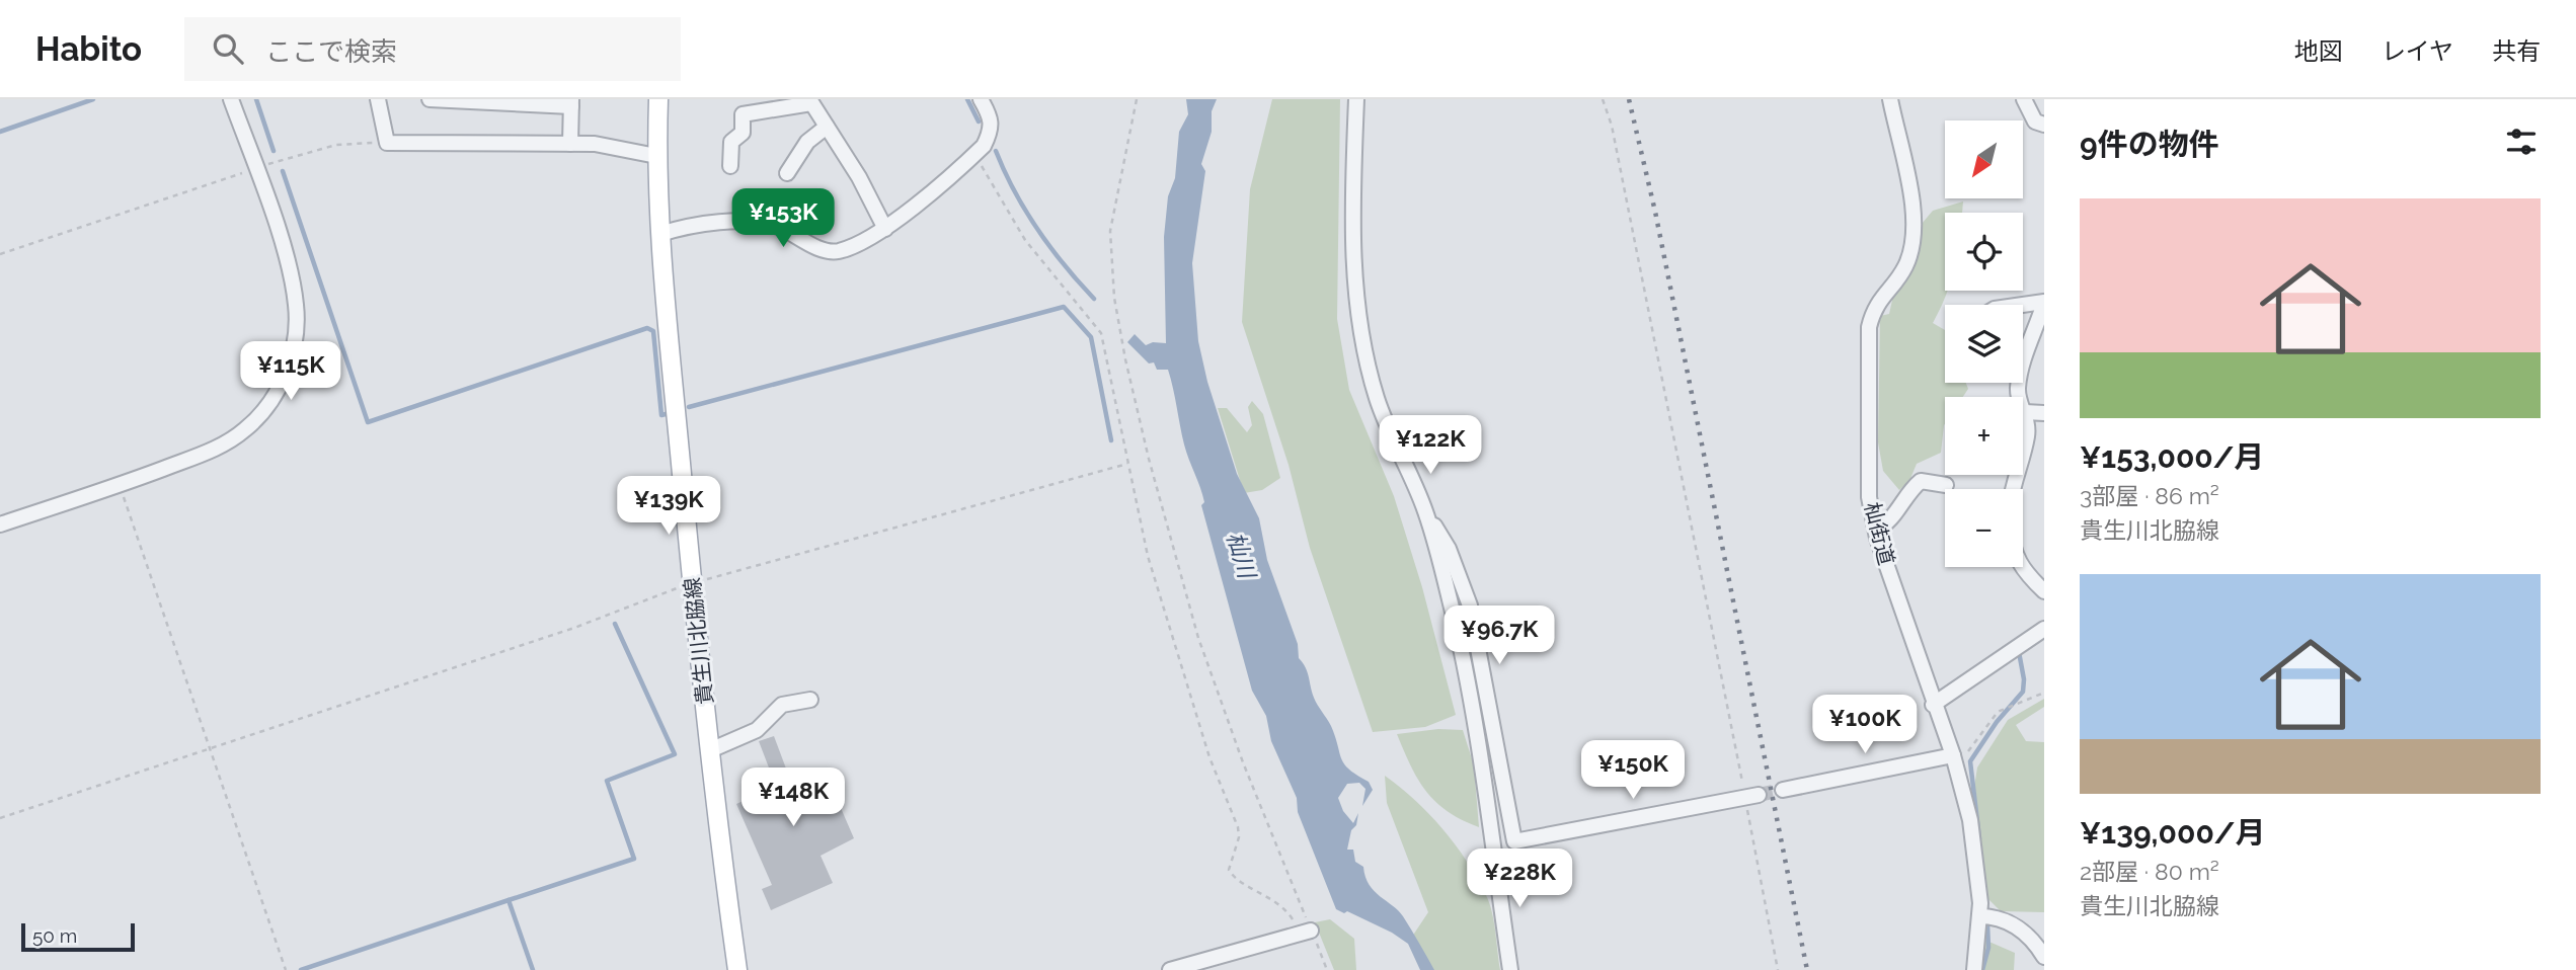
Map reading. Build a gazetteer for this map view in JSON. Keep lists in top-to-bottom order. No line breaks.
{"streets":{"main road":["貴生川北脇線"],"street":["杣街道"]},"water":["杣川"],"scale_bar":"50 m","north":"bottom left","page":{"header":"Habito","search":"ここで検索","nav":["地図","レイヤ","共有"],"heading":"9件の物件","map_buttons":["+","−"],"list":[{"name":"¥153,000/月","note":"3部屋 · 86 m² · 貴生川北脇線"},{"name":"¥139,000/月","note":"2部屋 · 80 m² · 貴生川北脇線"}],"price":["¥153K","¥115K","¥122K","¥139K","¥96.7K","¥100K","¥150K","¥148K","¥228K"],"scale":"50 m"}}
